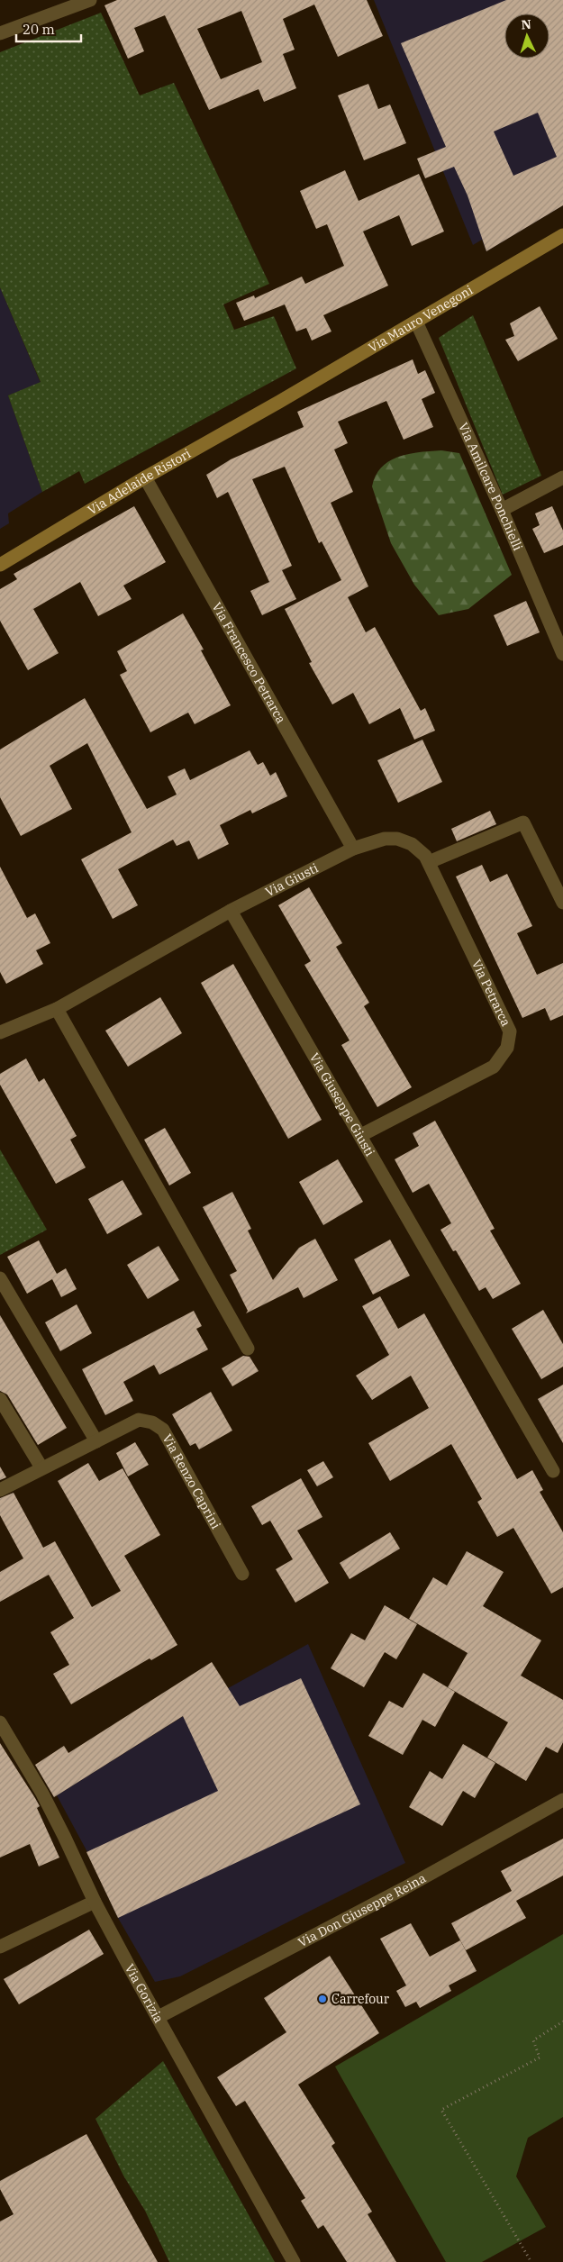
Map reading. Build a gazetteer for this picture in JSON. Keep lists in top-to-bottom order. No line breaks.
{"streets":{"main road":["Via Mauro Venegoni","Via Adelaide Ristori"],"street":["Via Amilcare Ponchielli","Via Francesco Petrarca","Via Giusti","Via Petrarca","Via Giuseppe Giusti","Via Renzo Caprini","Via Don Giuseppe Reina","Via Gorizia"]},"crossings":[["Via Mauro Venegoni","Via Adelaide Ristori"],["Via Mauro Venegoni","Via Amilcare Ponchielli"],["Via Adelaide Ristori","Via Francesco Petrarca"],["Via Francesco Petrarca","Via Giusti"],["Via Francesco Petrarca","Via Petrarca"],["Via Giusti","Via Petrarca"],["Via Giusti","Via Giuseppe Giusti"],["Via Petrarca","Via Giuseppe Giusti"],["Via Don Giuseppe Reina","Via Gorizia"]],"places":["Carrefour"],"scale_bar":"20 m","north":"top"}
